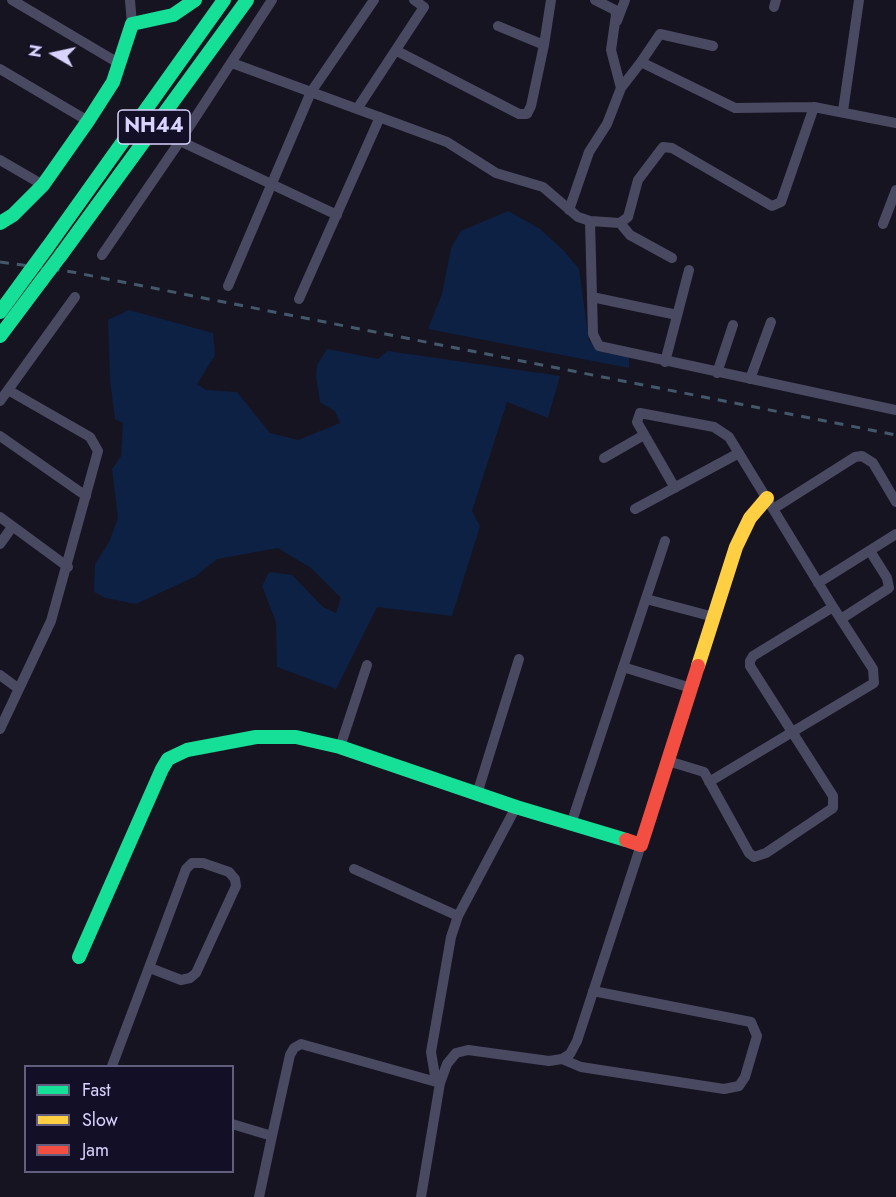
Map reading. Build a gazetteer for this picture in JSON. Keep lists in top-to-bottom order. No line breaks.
{"streets":{"main road":["NH44"]},"legend":["Fast","Slow","Jam"],"north":"left"}
